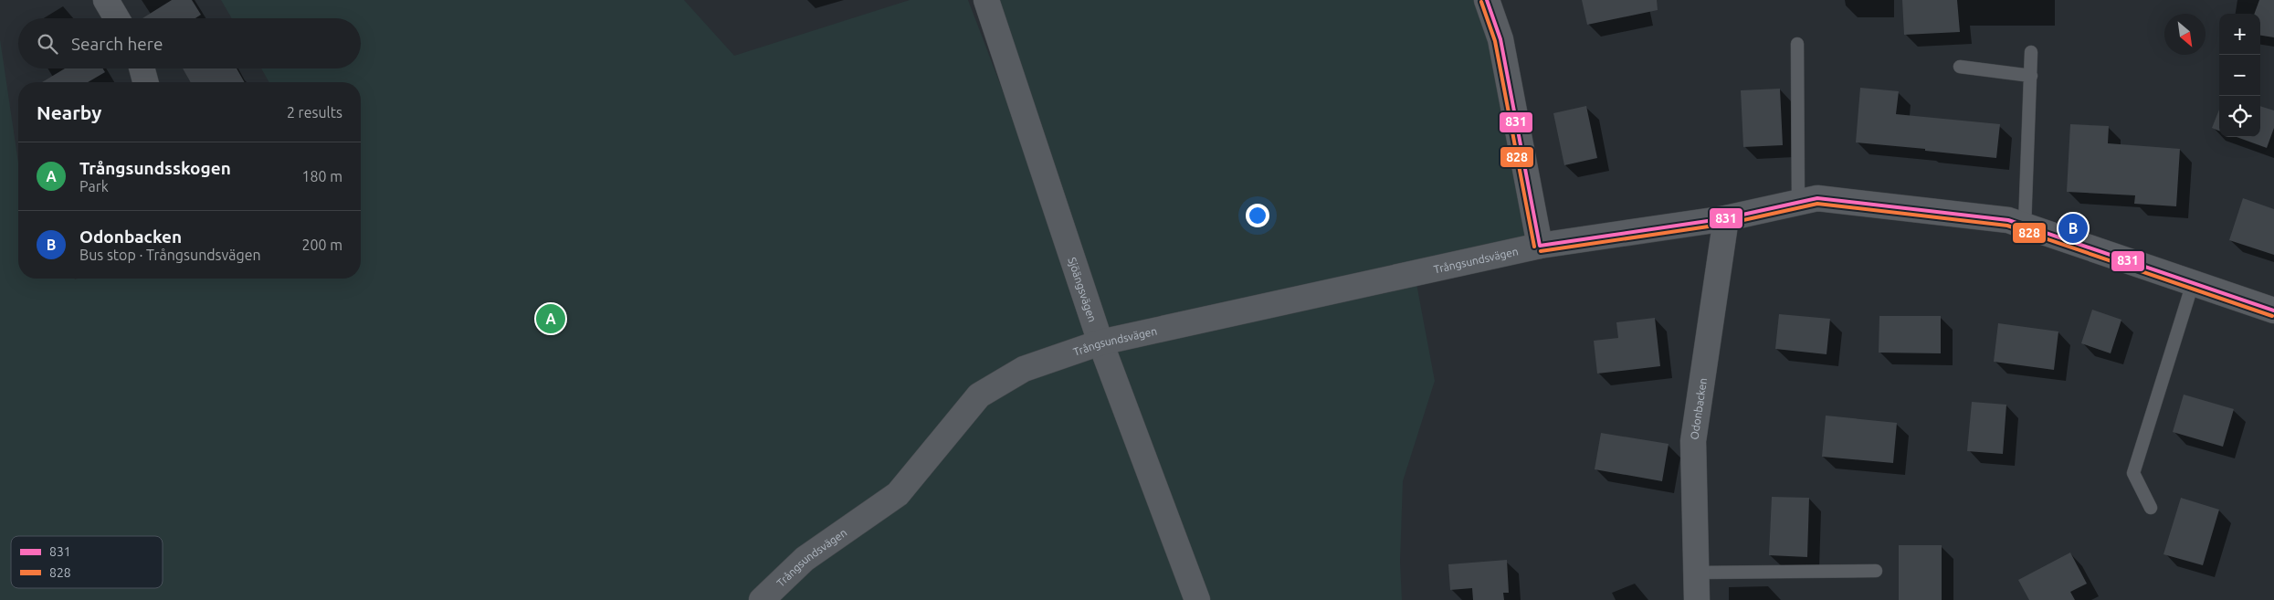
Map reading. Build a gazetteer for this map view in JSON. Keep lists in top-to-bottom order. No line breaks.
{"streets":{"street":["Trångsundsvägen","Sjöängsvägen","Odonbacken"]},"crossings":[["Trångsundsvägen","Sjöängsvägen"],["Trångsundsvägen","Odonbacken"]],"lines":["transit line 831","transit line 828"],"legend":["831","828"],"north":"bottom right","page":{"map_buttons":["+","−"],"search":"Search here","heading":["Nearby","2 results"],"list":[{"mark":"A","name":"Trångsundsskogen","note":"Park","value":"180 m"},{"mark":"B","name":"Odonbacken","note":"Bus stop · Trångsundsvägen","value":"200 m"}],"pins":["B","A"]}}
